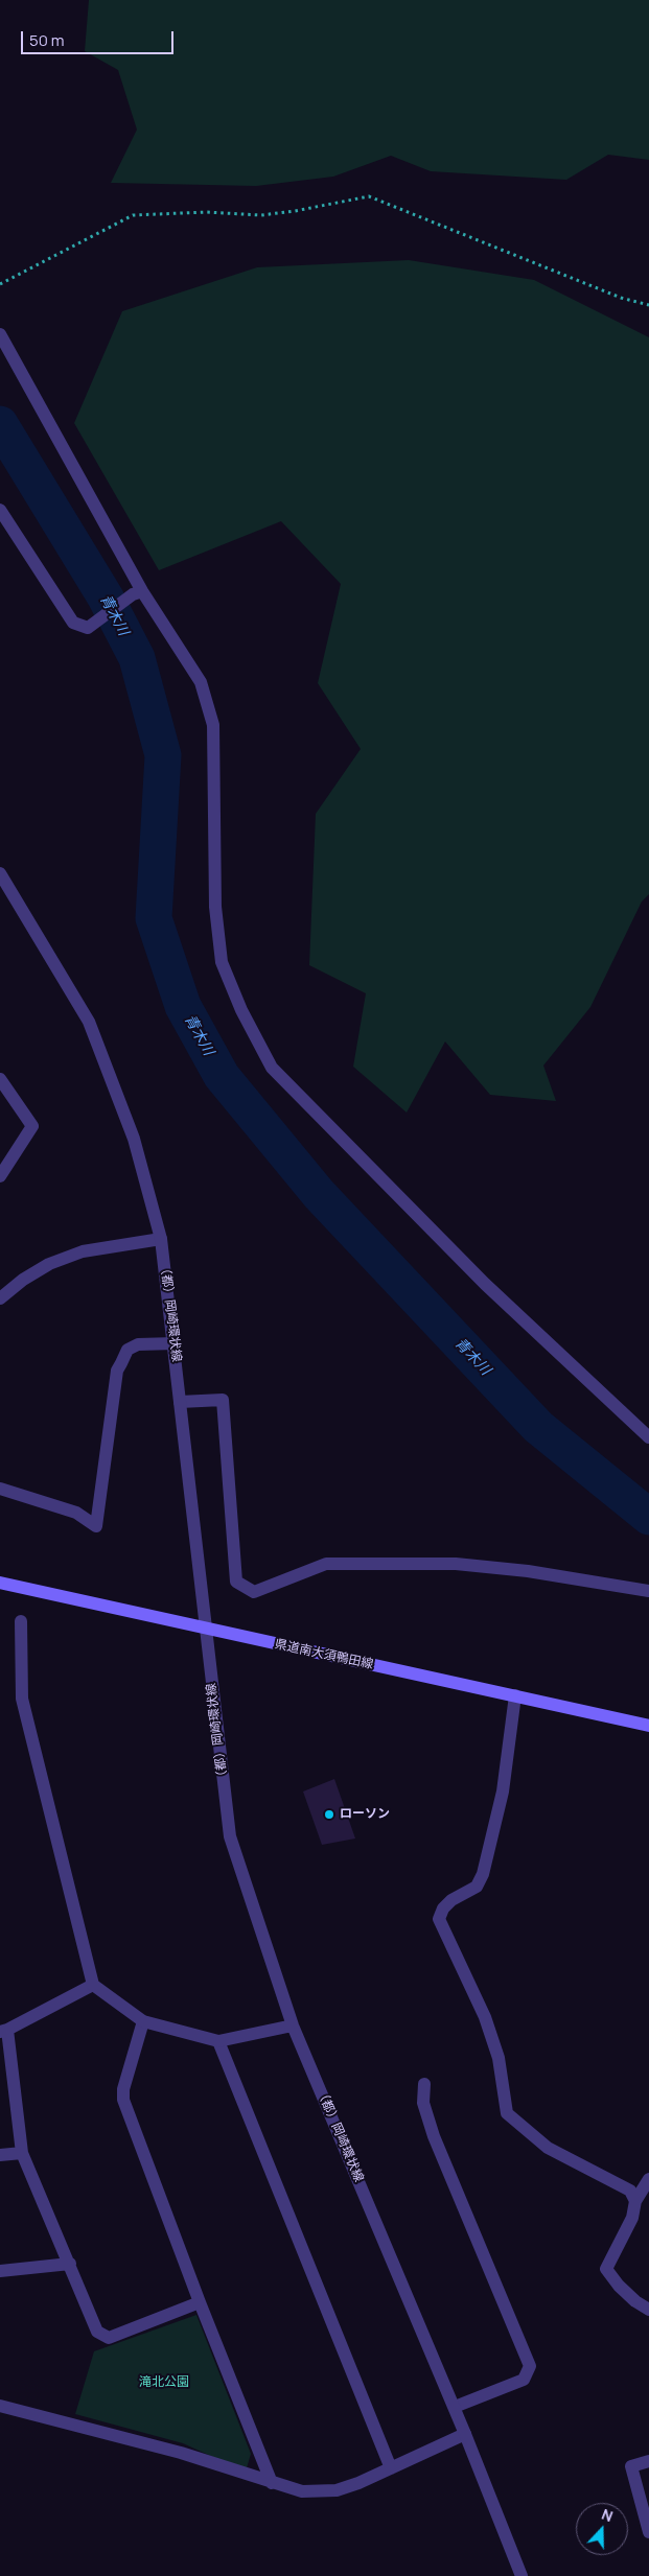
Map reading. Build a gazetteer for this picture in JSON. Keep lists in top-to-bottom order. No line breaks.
{"streets":{"main road":["県道南大須鴨田線"],"street":["（都）岡崎環状線"]},"crossings":[["（都）岡崎環状線","県道南大須鴨田線"]],"water":["青木川"],"parks":["滝北公園"],"places":["ローソン"],"scale_bar":"50 m","north":"top"}
